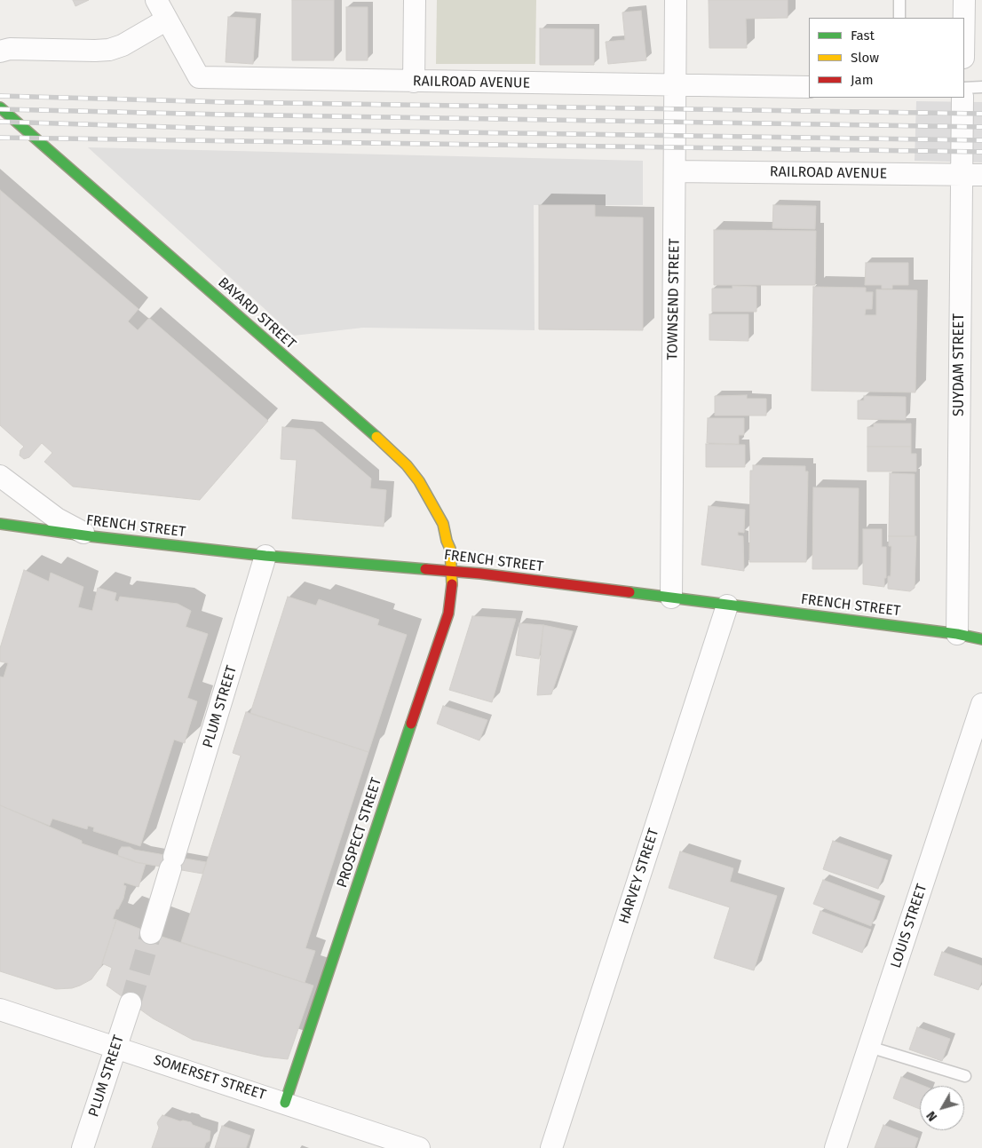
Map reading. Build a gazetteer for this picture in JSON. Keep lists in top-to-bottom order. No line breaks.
{"streets":{"street":["RAILROAD AVENUE","TOWNSEND STREET","BAYARD STREET","SUYDAM STREET","FRENCH STREET","PLUM STREET","PROSPECT STREET","HARVEY STREET","LOUIS STREET","SOMERSET STREET"]},"crossings":[["RAILROAD AVENUE","TOWNSEND STREET"],["RAILROAD AVENUE","SUYDAM STREET"],["TOWNSEND STREET","FRENCH STREET"],["BAYARD STREET","FRENCH STREET"],["BAYARD STREET","PROSPECT STREET"],["SUYDAM STREET","FRENCH STREET"],["FRENCH STREET","PLUM STREET"],["FRENCH STREET","PROSPECT STREET"],["FRENCH STREET","HARVEY STREET"],["PLUM STREET","SOMERSET STREET"],["PROSPECT STREET","SOMERSET STREET"]],"legend":["Fast","Slow","Jam"],"north":"bottom left"}
